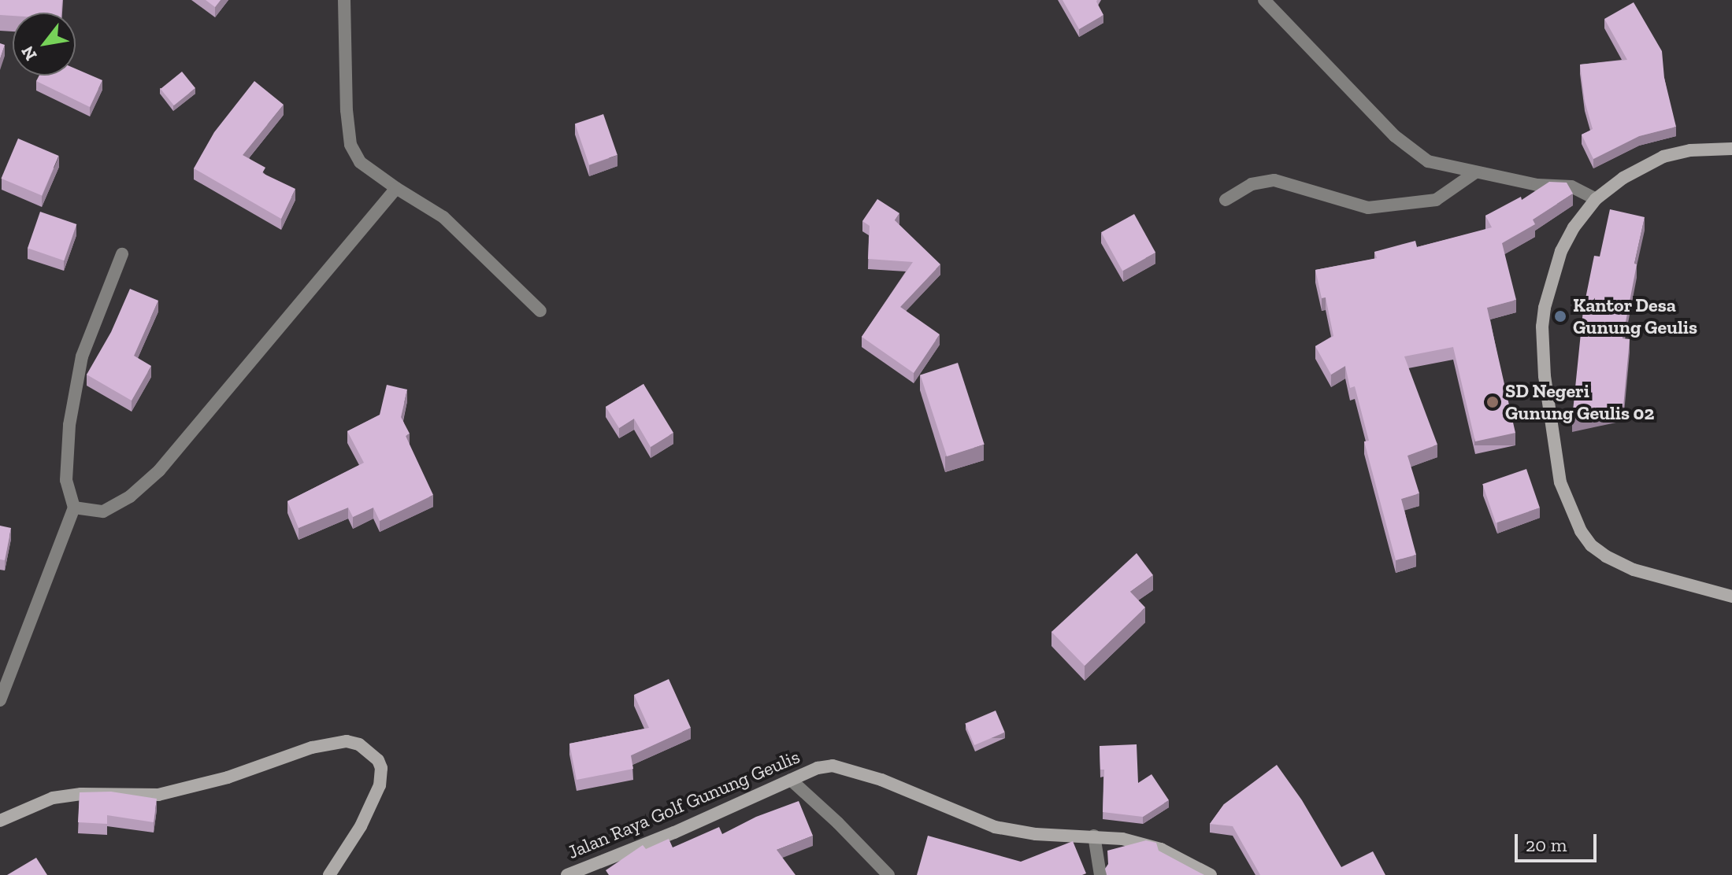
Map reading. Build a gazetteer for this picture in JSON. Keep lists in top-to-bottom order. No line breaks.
{"streets":{"main road":["Jalan Raya Golf Gunung Geulis"]},"places":["Kantor Desa Gunung Geulis","SD Negeri Gunung Geulis 02"],"scale_bar":"20 m","north":"bottom left"}
